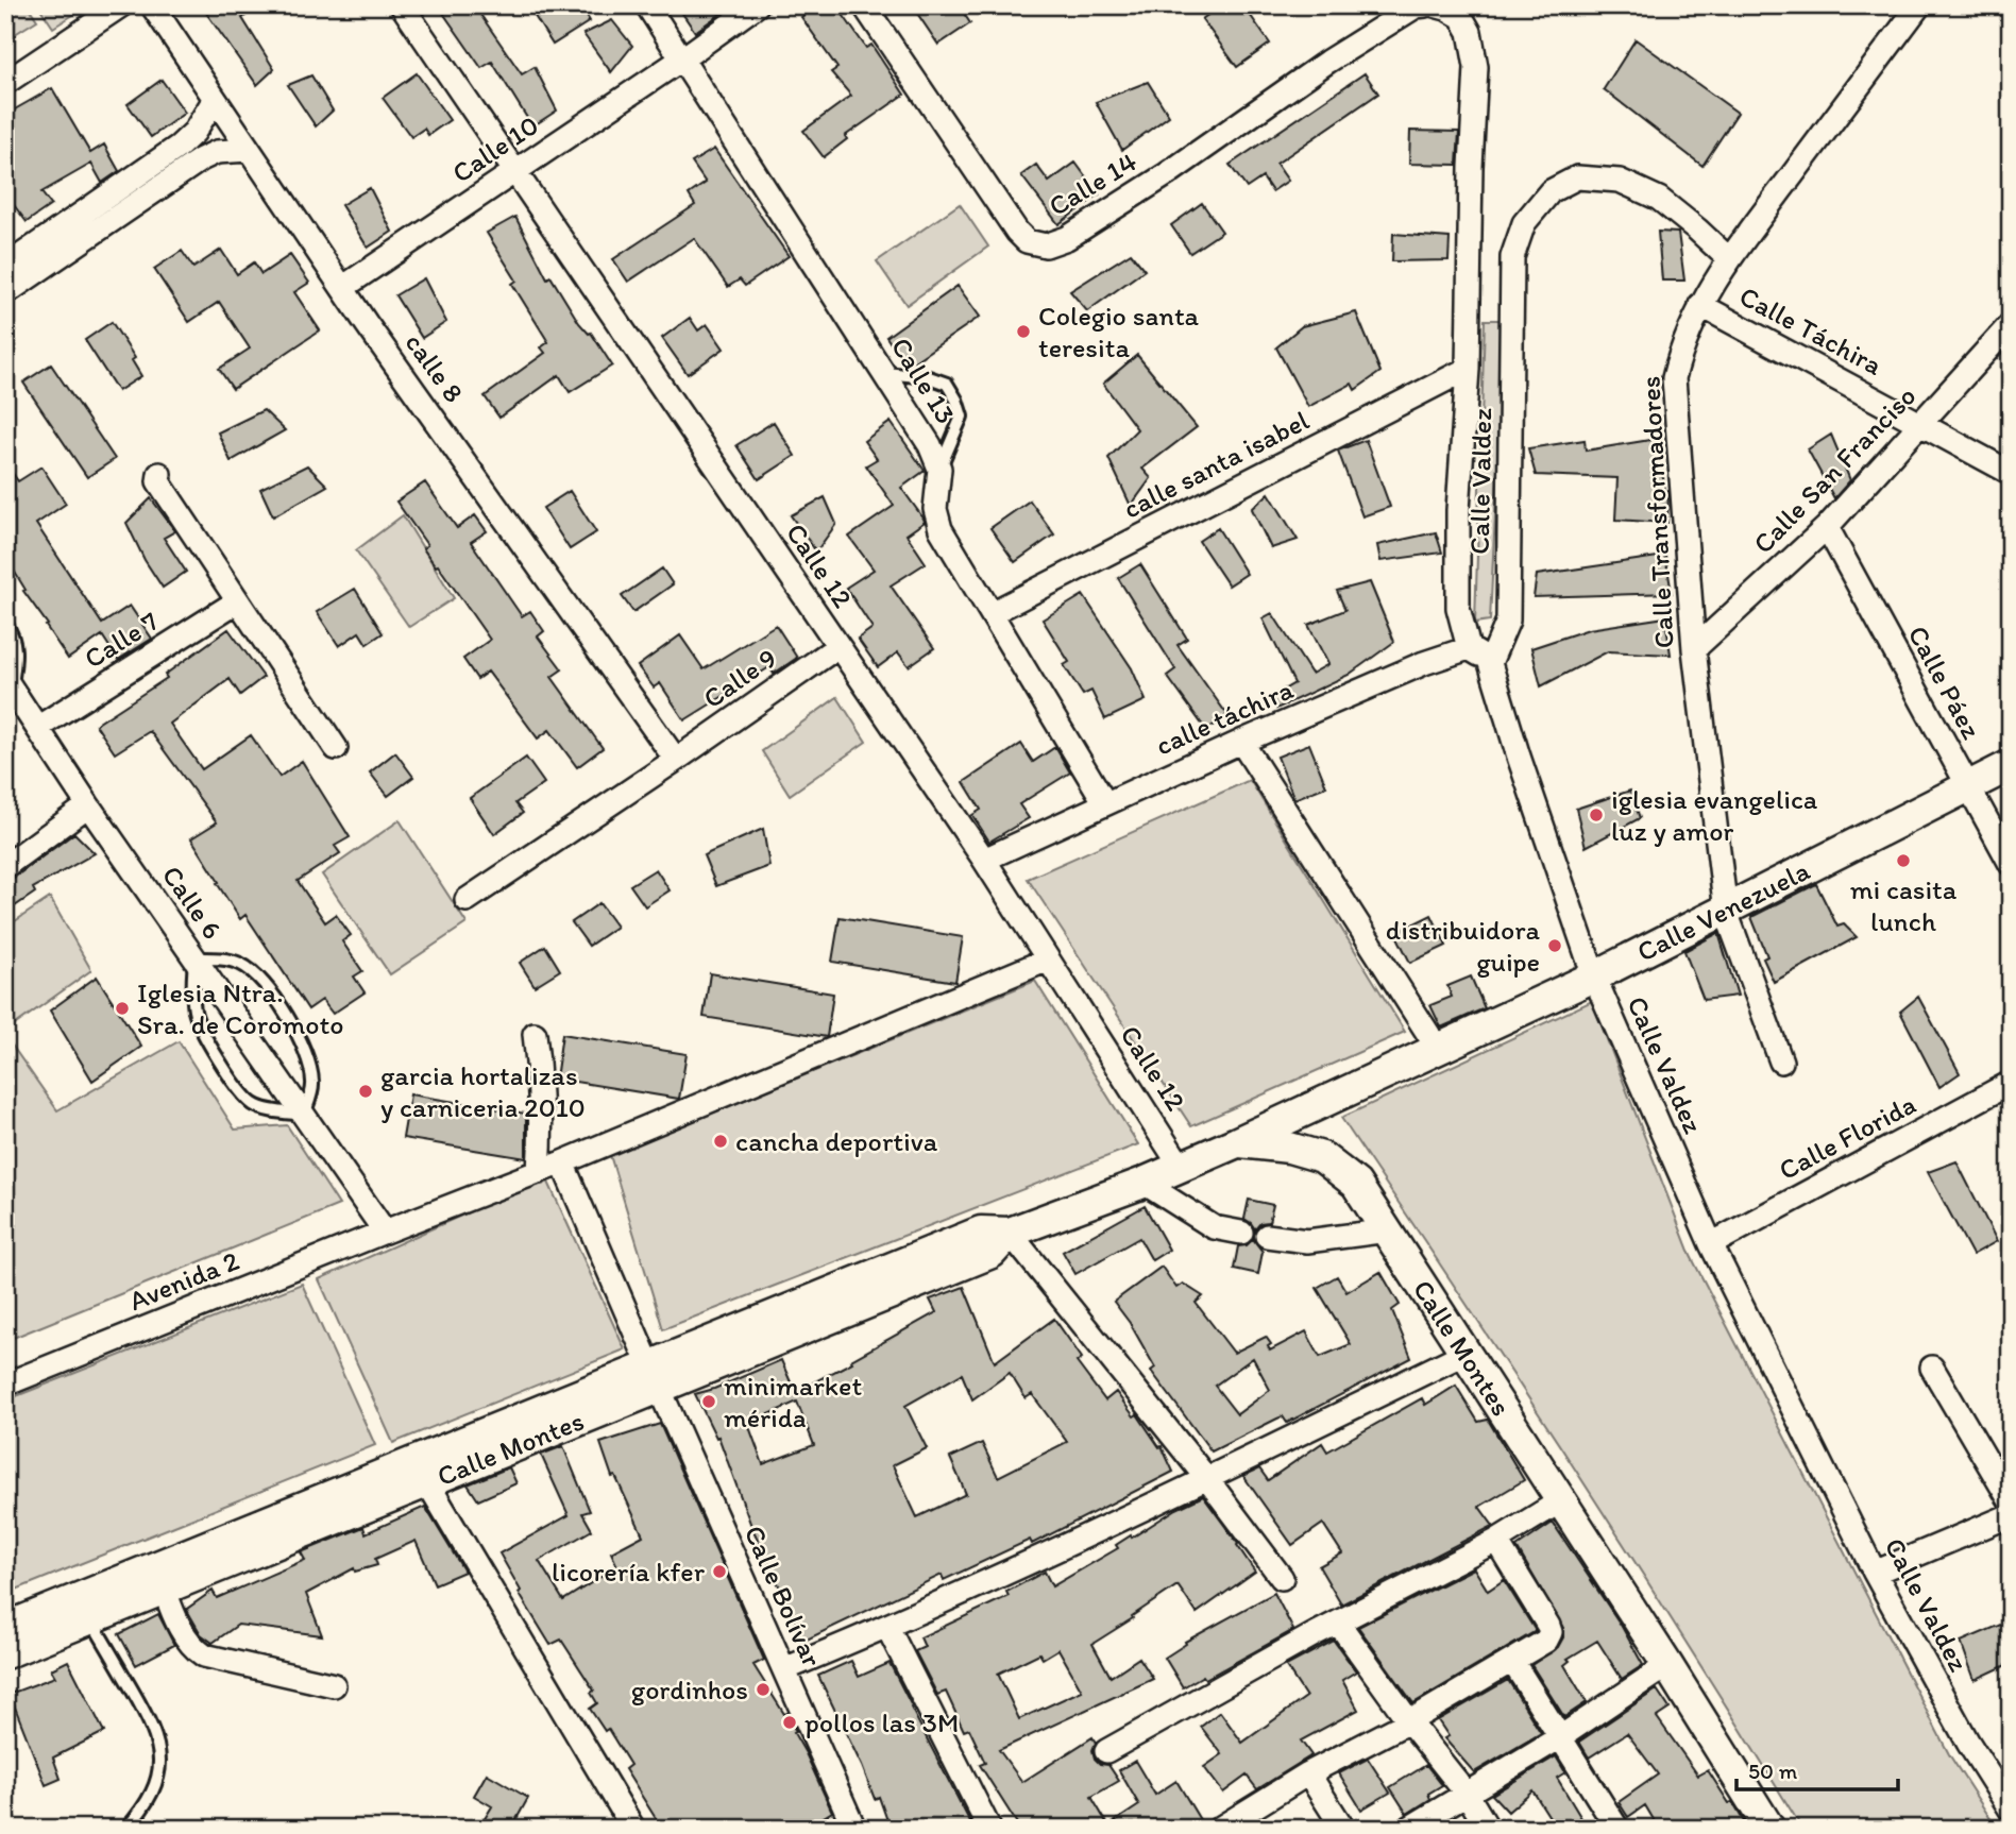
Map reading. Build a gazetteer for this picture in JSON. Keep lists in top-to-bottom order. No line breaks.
{"streets":{"street":["Calle 10","Calle 14","Calle Táchira","calle 8","Calle 13","calle santa isabel","Calle San Franciso","Calle Valdez","Calle Transformadores","Calle 12","Calle 7","Calle 9","Calle Páez","calle táchira","Calle 6","Calle Venezuela","Calle Florida","Avenida 2","Calle Montes","Calle Bolívar"]},"crossings":[["Calle 10","calle 8"],["Calle 10","Calle 13"],["Calle 10","Calle 12"],["Calle 14","calle santa isabel"],["Calle 14","calle táchira"],["Calle Táchira","Calle San Franciso"],["Calle Táchira","Calle Transformadores"],["calle 8","Calle 9"],["Calle 13","calle santa isabel"],["Calle 13","calle táchira"],["Calle San Franciso","Calle Transformadores"],["Calle San Franciso","Calle Páez"],["Calle Valdez","Calle Transformadores"],["Calle Valdez","Calle Venezuela"],["Calle Valdez","Calle Florida"],["Calle Transformadores","Calle Venezuela"],["Calle 12","Calle 9"],["Calle 12","calle táchira"],["Calle 12","Avenida 2"],["Calle 12","Calle Montes"],["Calle 7","Calle 6"],["Calle Páez","Calle Venezuela"],["Calle 6","Avenida 2"],["Calle Venezuela","Calle Montes"],["Avenida 2","Calle Bolívar"],["Calle Montes","Calle Bolívar"]],"places":["Colegio santa teresita","iglesia evangelica luz y amor","mi casita lunch","distribuidora guipe","Iglesia Ntra. Sra. de Coromoto","garcia hortalizas y carniceria 2010","cancha deportiva","minimarket mérida","licorería kfer","gordinhos","pollos las 3M"],"scale_bar":"50 m"}
